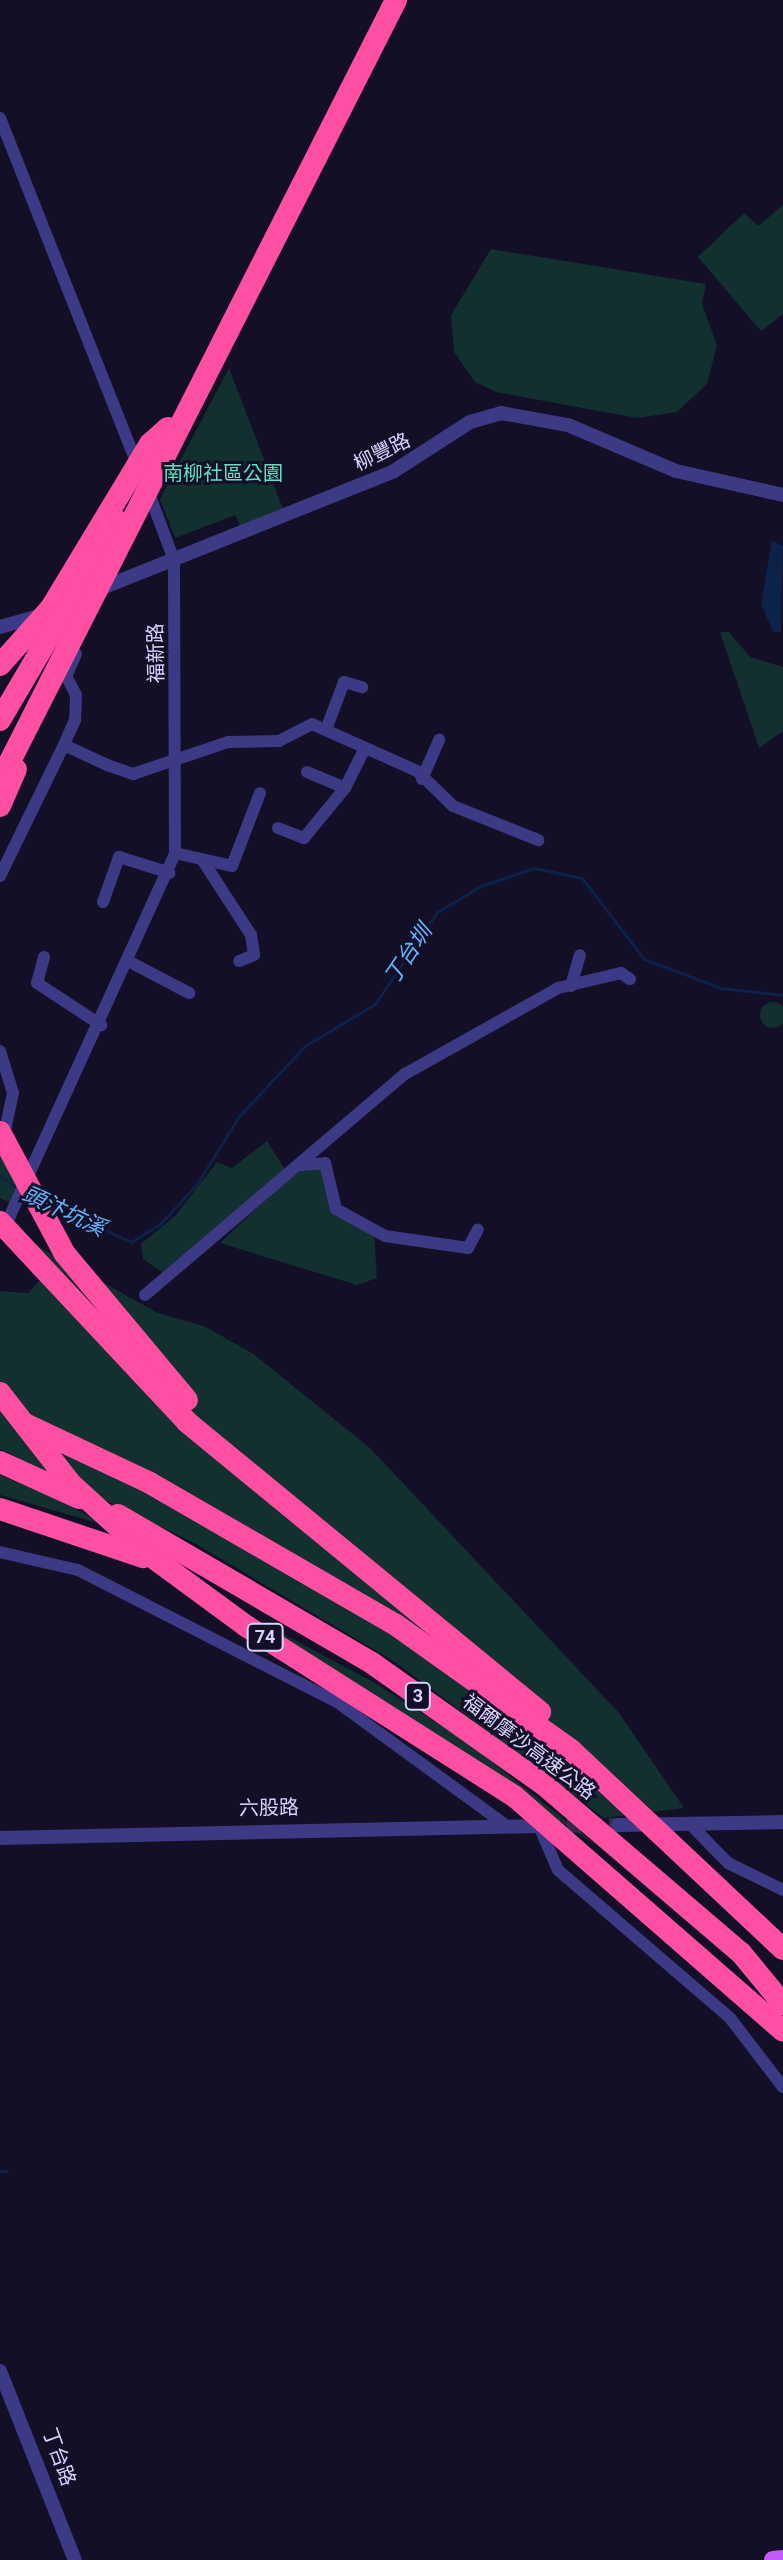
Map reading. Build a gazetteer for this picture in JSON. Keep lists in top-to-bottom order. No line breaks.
{"streets":{"highway":["74","3","福爾摩沙高速公路"],"street":["柳豐路","福新路","六股路","丁台路"]},"crossings":[["柳豐路","福新路"]],"water":["丁台圳","頭汴坑溪"],"parks":["南柳社區公園"]}
